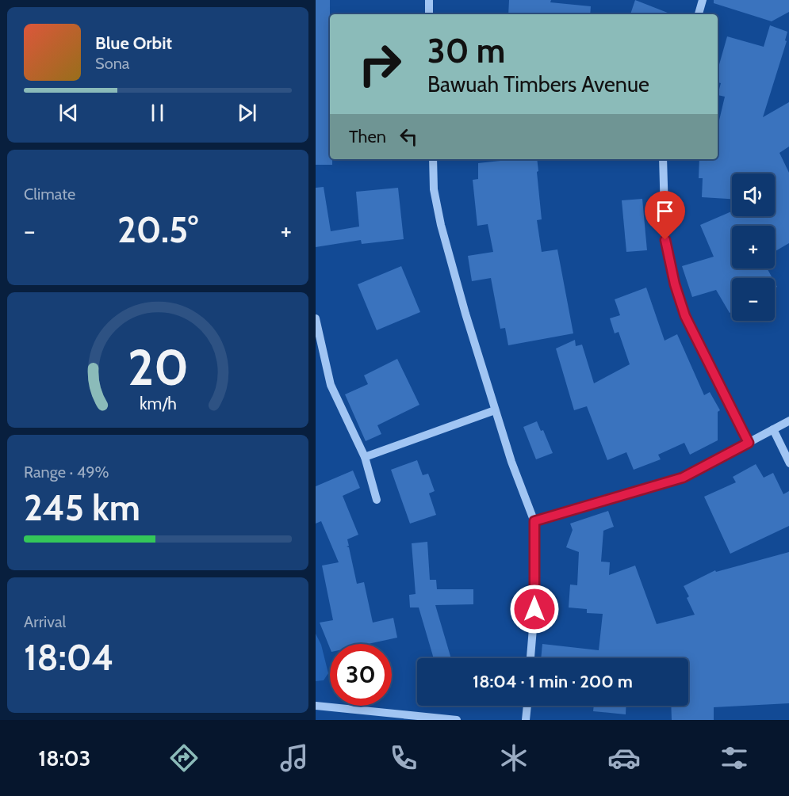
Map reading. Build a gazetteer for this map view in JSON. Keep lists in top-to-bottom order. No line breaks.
{"page":{"turn":["30 m","Bawuah Timbers Avenue"],"song":["Blue Orbit","Sona"],"then":"Then","tile":["Climate",["Range · 49%","245 km"],["Arrival","18:04"]],"map_buttons":["+","−"],"heat":["−","20.5°","+"],"limit":"30","trip":"18:04 · 1 min · 200 m","tabs":"18:03","gauge":["20","km/h"]}}
